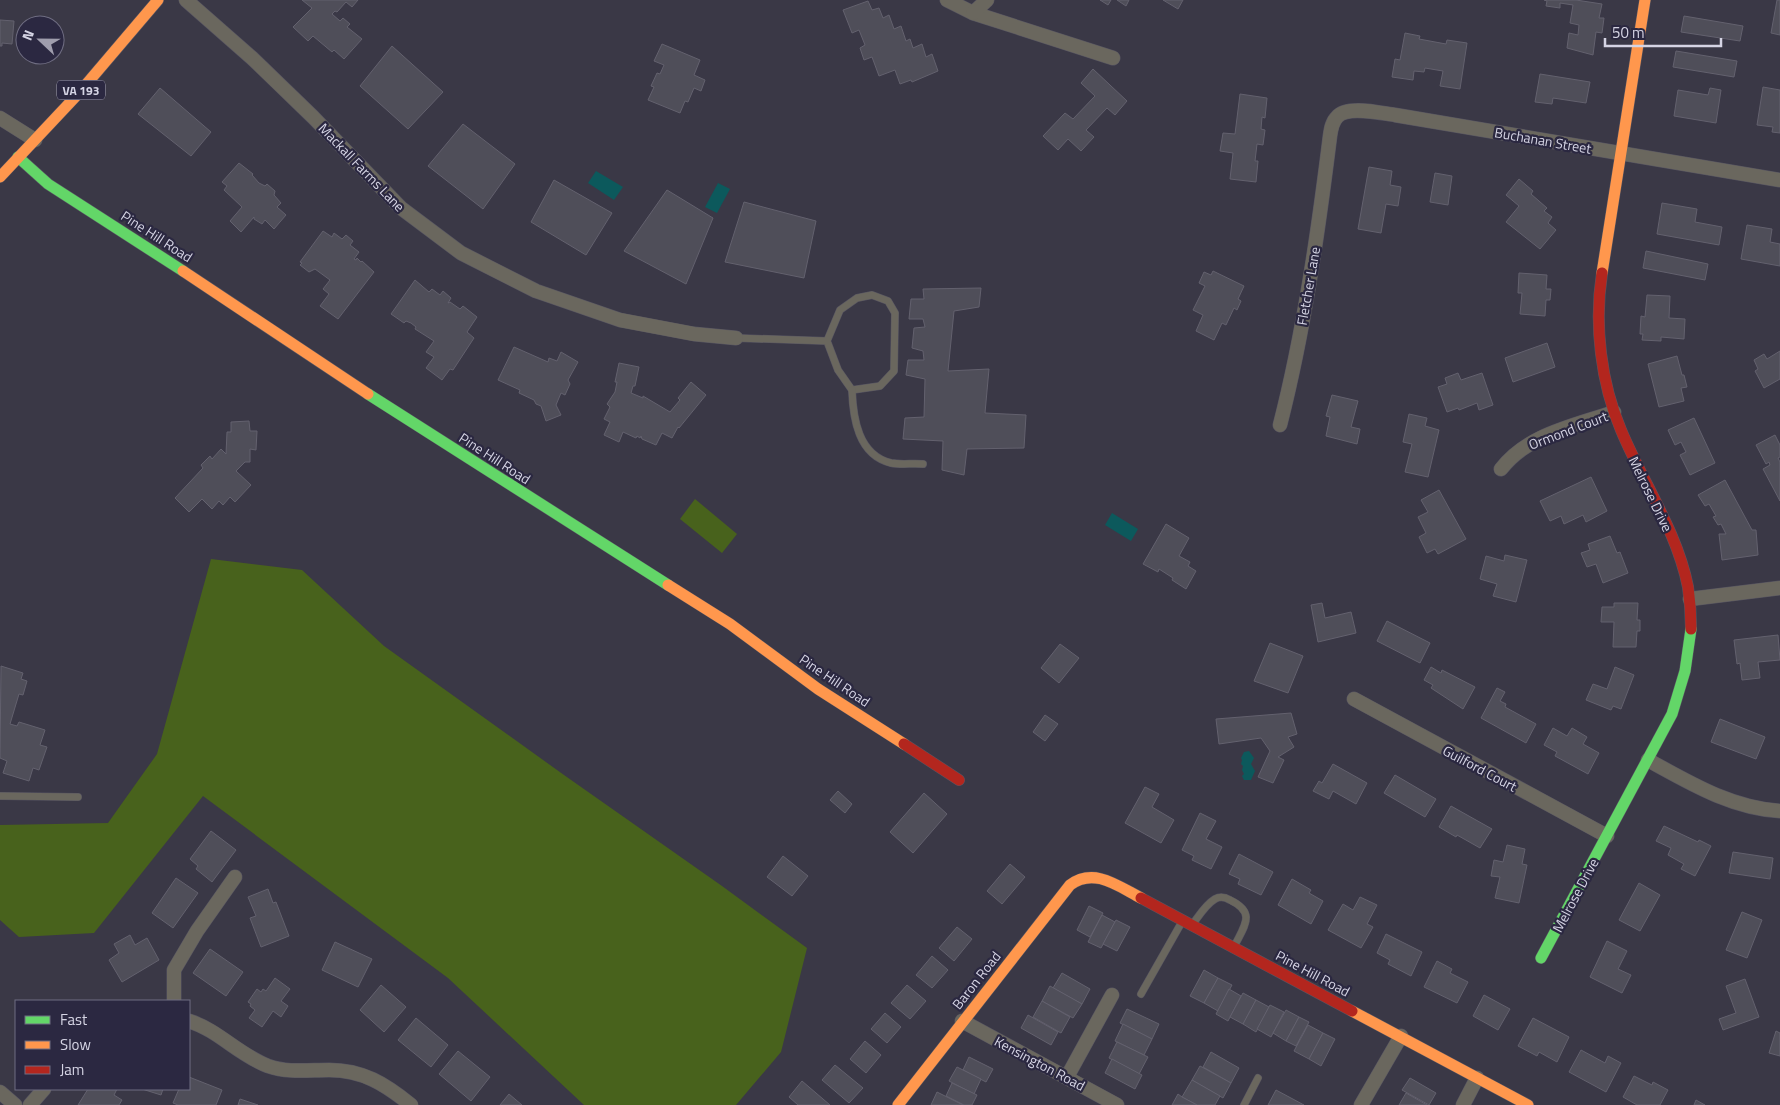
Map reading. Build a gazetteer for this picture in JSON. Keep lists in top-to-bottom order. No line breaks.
{"streets":{"street":["VA 193","Buchanan Street","Mackall Farms Lane","Pine Hill Road","Fletcher Lane","Ormond Court","Melrose Drive","Guilford Court","Baron Road","Kensington Road"]},"crossings":[["VA 193","Pine Hill Road"],["Buchanan Street","Fletcher Lane"],["Buchanan Street","Melrose Drive"],["Pine Hill Road","Baron Road"],["Ormond Court","Melrose Drive"],["Melrose Drive","Guilford Court"],["Baron Road","Kensington Road"]],"legend":["Fast","Slow","Jam"],"scale_bar":"50 m","north":"left"}
